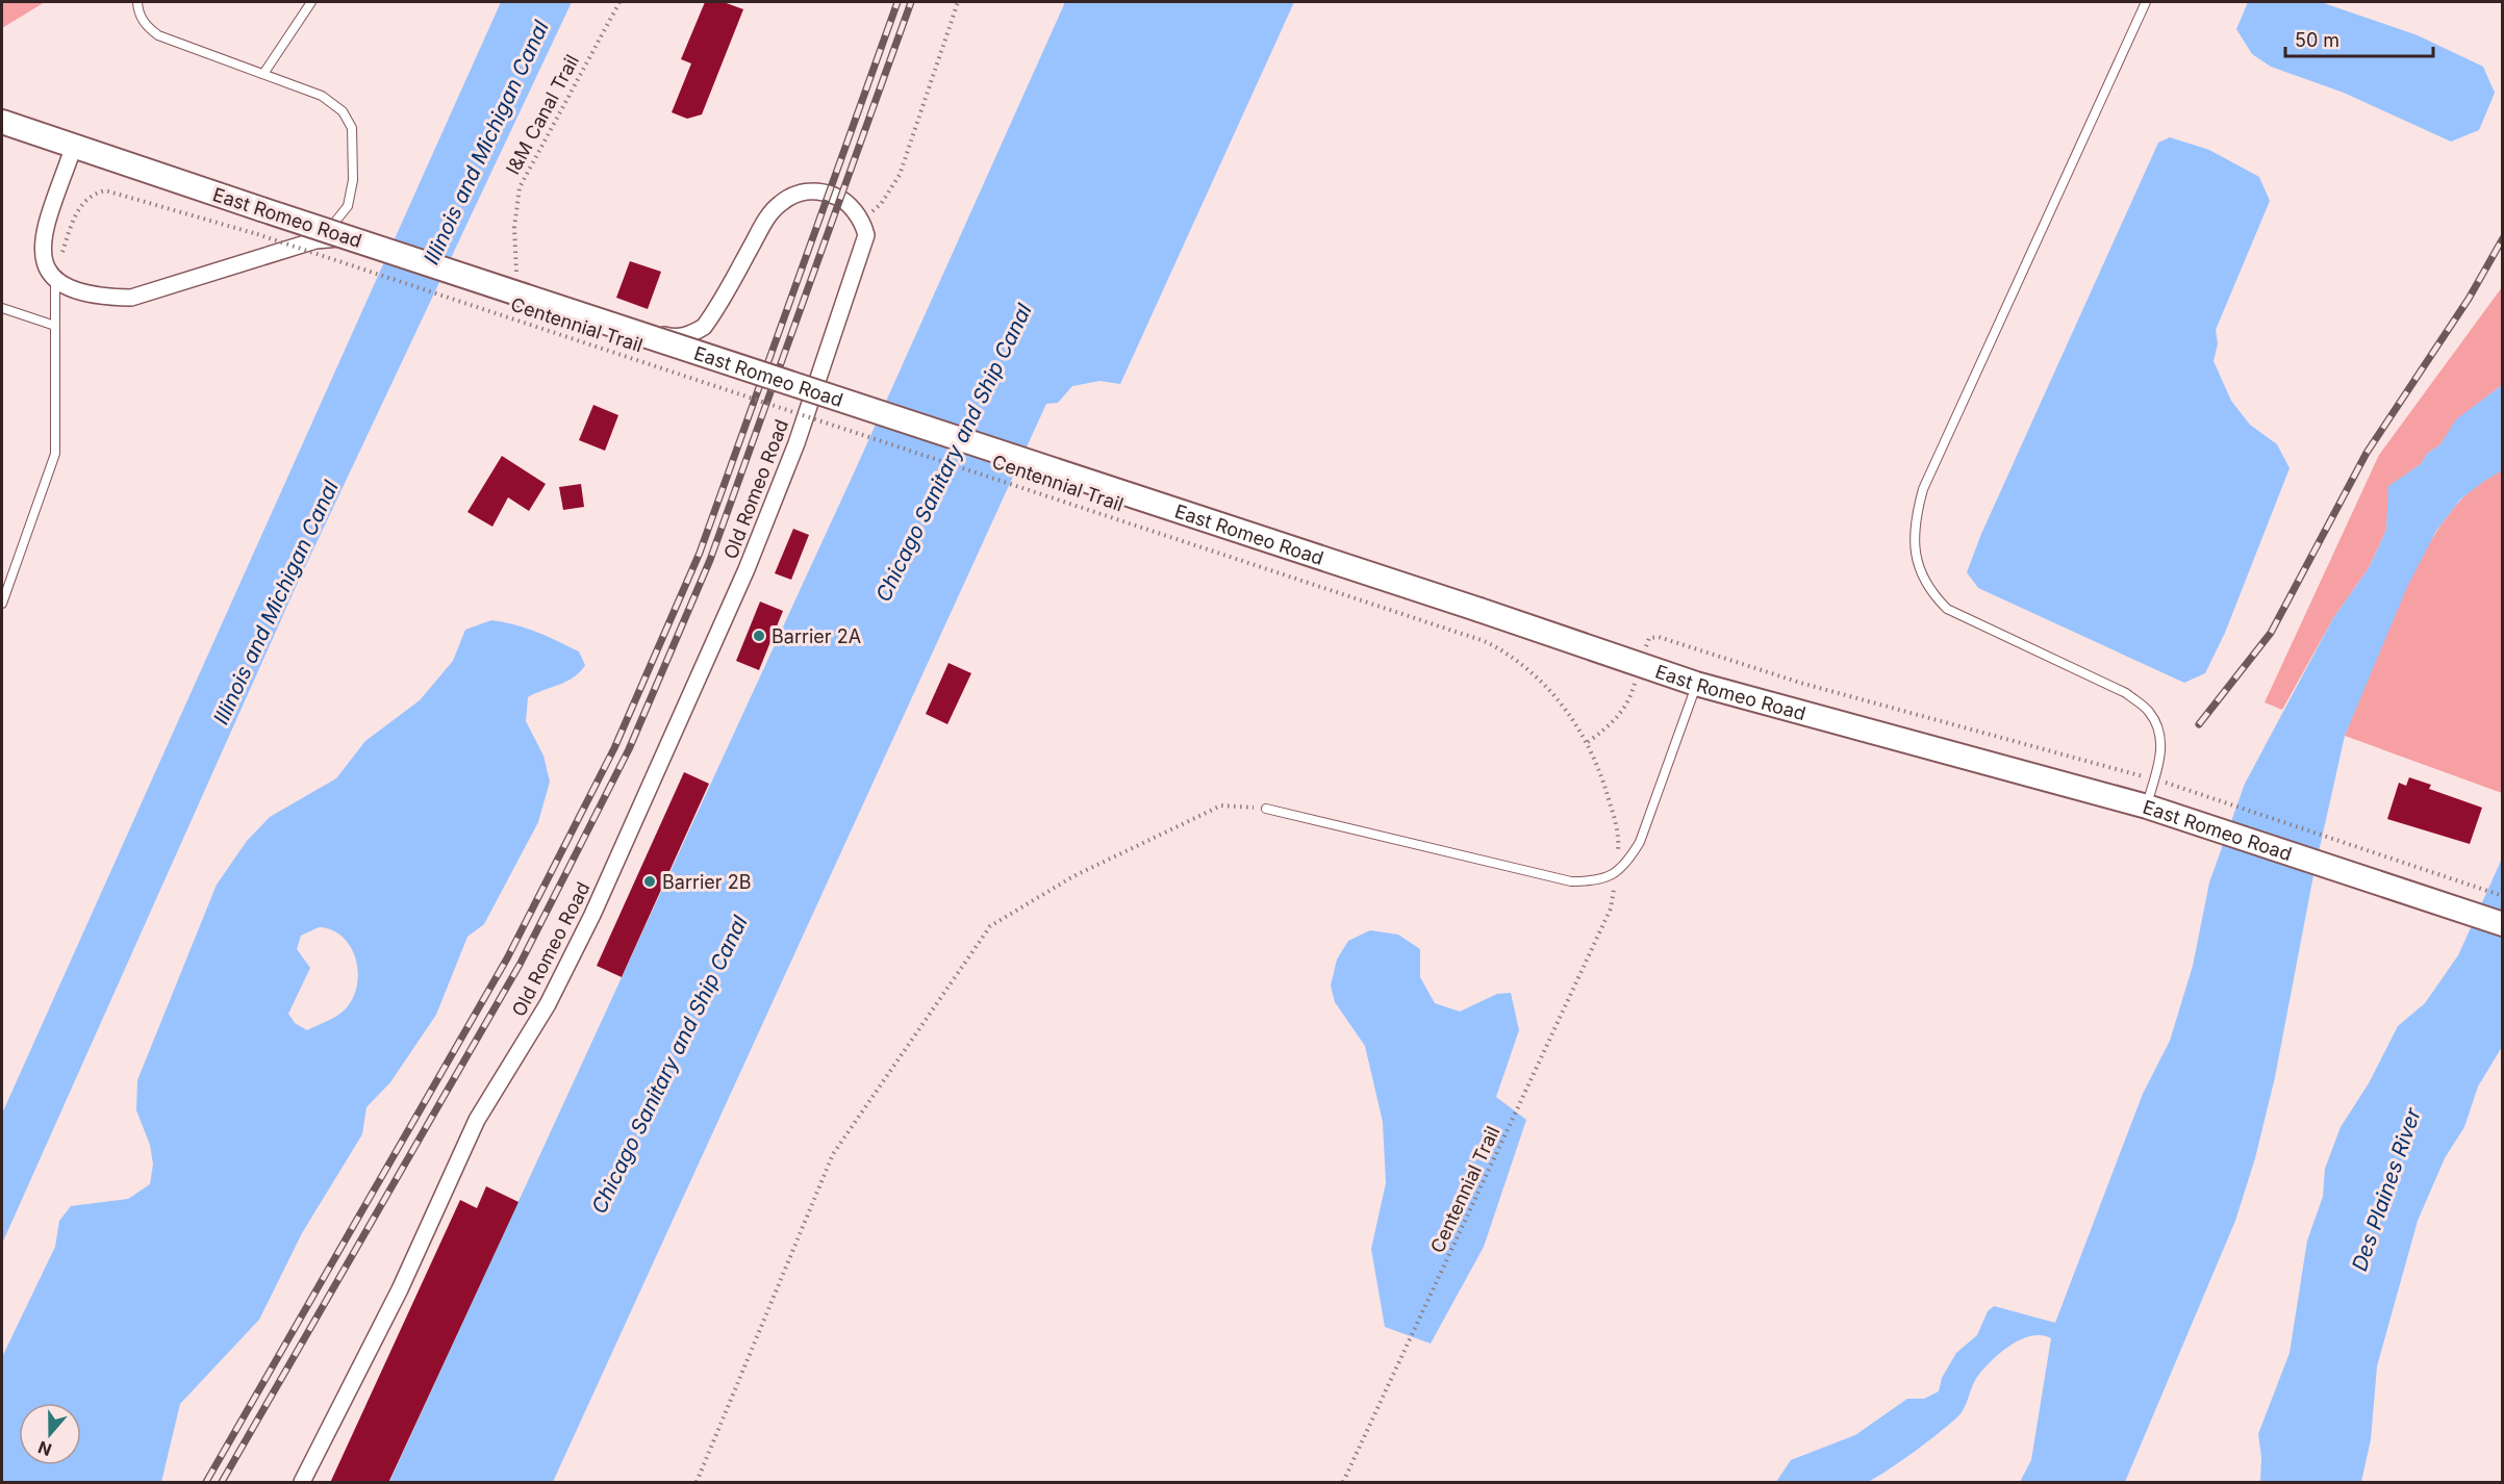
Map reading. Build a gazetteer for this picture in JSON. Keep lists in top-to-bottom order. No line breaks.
{"streets":{"main road":["East Romeo Road"],"street":["Old Romeo Road"],"path":["I&M Canal Trail","Centennial Trail"]},"water":["Illinois and Michigan Canal","Chicago Sanitary and Ship Canal","Des Plaines River"],"places":["Barrier 2A","Barrier 2B"],"scale_bar":"50 m","north":"bottom"}
